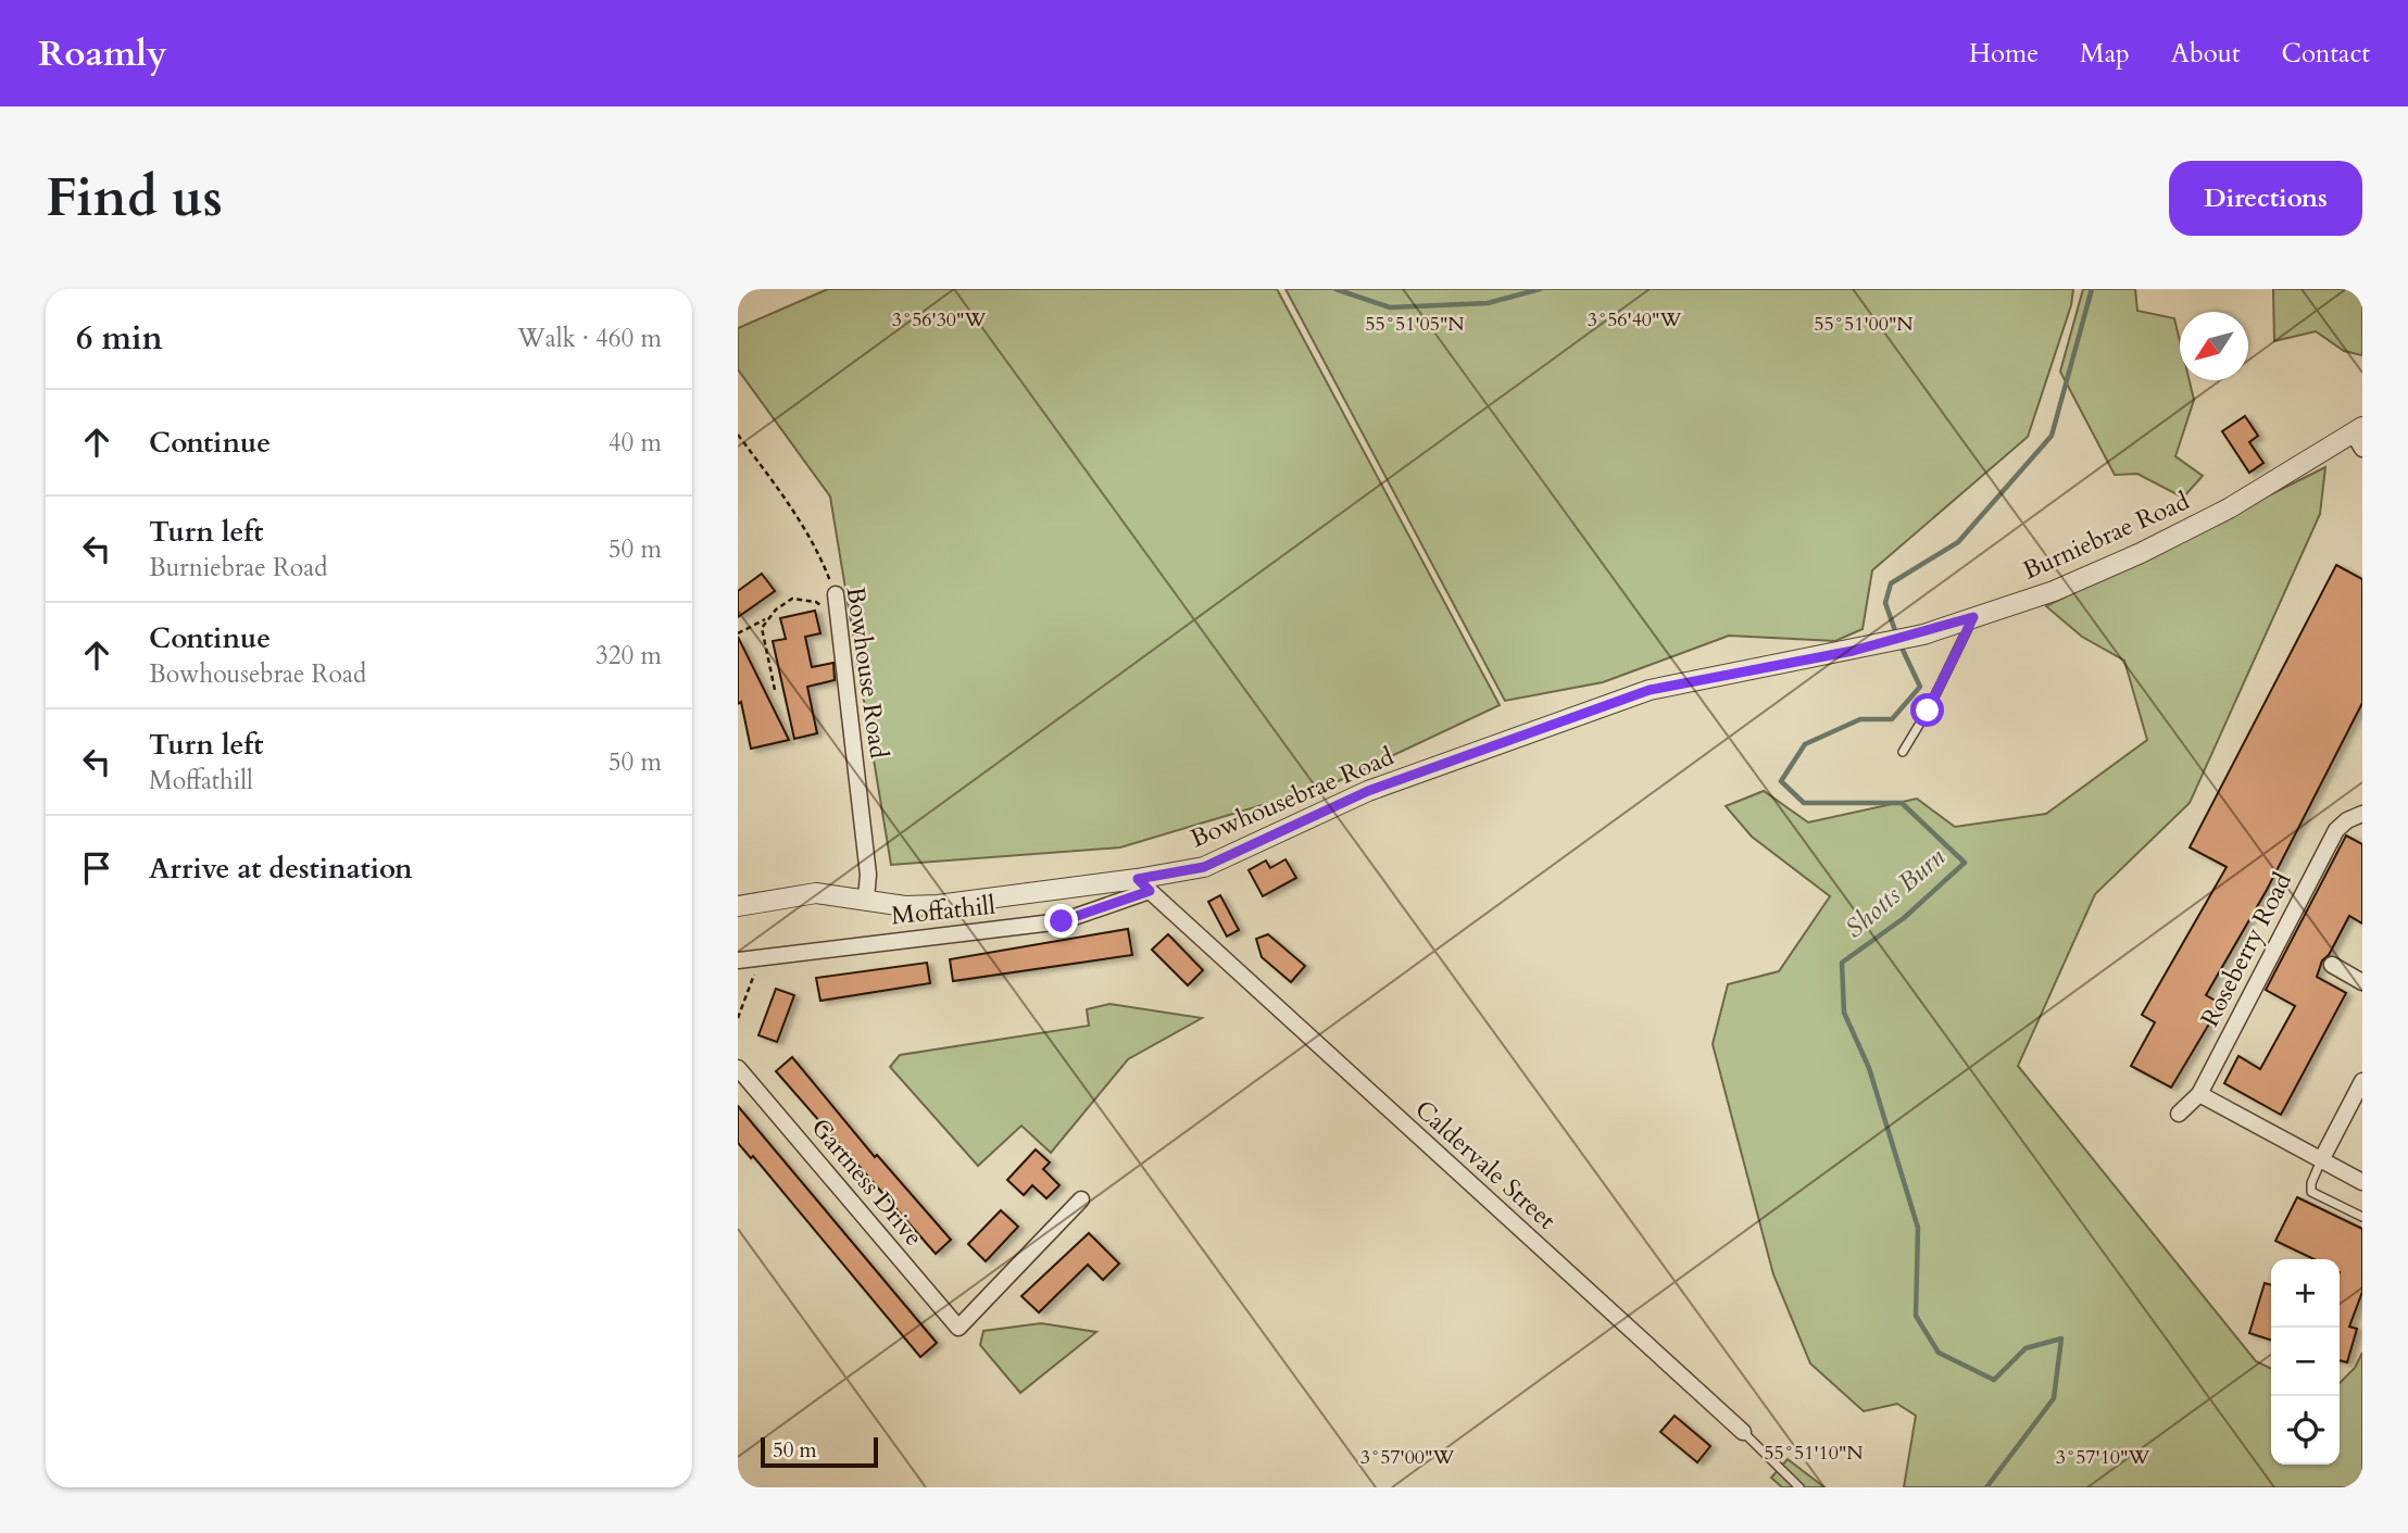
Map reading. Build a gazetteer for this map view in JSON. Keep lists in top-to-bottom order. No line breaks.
{"streets":{"street":["Burniebrae Road","Bowhouse Road","Bowhousebrae Road","Moffathill","Roseberry Road","Caldervale Street","Gartness Drive"]},"crossings":[["Burniebrae Road","Bowhousebrae Road"],["Bowhouse Road","Bowhousebrae Road"],["Bowhousebrae Road","Moffathill"],["Bowhousebrae Road","Caldervale Street"],["Moffathill","Caldervale Street"]],"water":["Shotts Burn"],"scale_bar":"50 m","north":"bottom left","page":{"header":"Roamly","nav":["Home","Map","About","Contact"],"buttons":"Directions","title":"Find us","heading":["6 min","Walk · 460 m"],"list":[["Continue","40 m"],["Turn left","Burniebrae Road","50 m"],["Continue","Bowhousebrae Road","320 m"],["Turn left","Moffathill","50 m"],"Arrive at destination"],"map_buttons":["+","−"],"scale":"50 m"},"coordinates":["3°56'40\"W","3°56'30\"W","55°51'05\"N","55°51'00\"N","55°51'10\"N","3°57'00\"W","3°57'10\"W"]}
